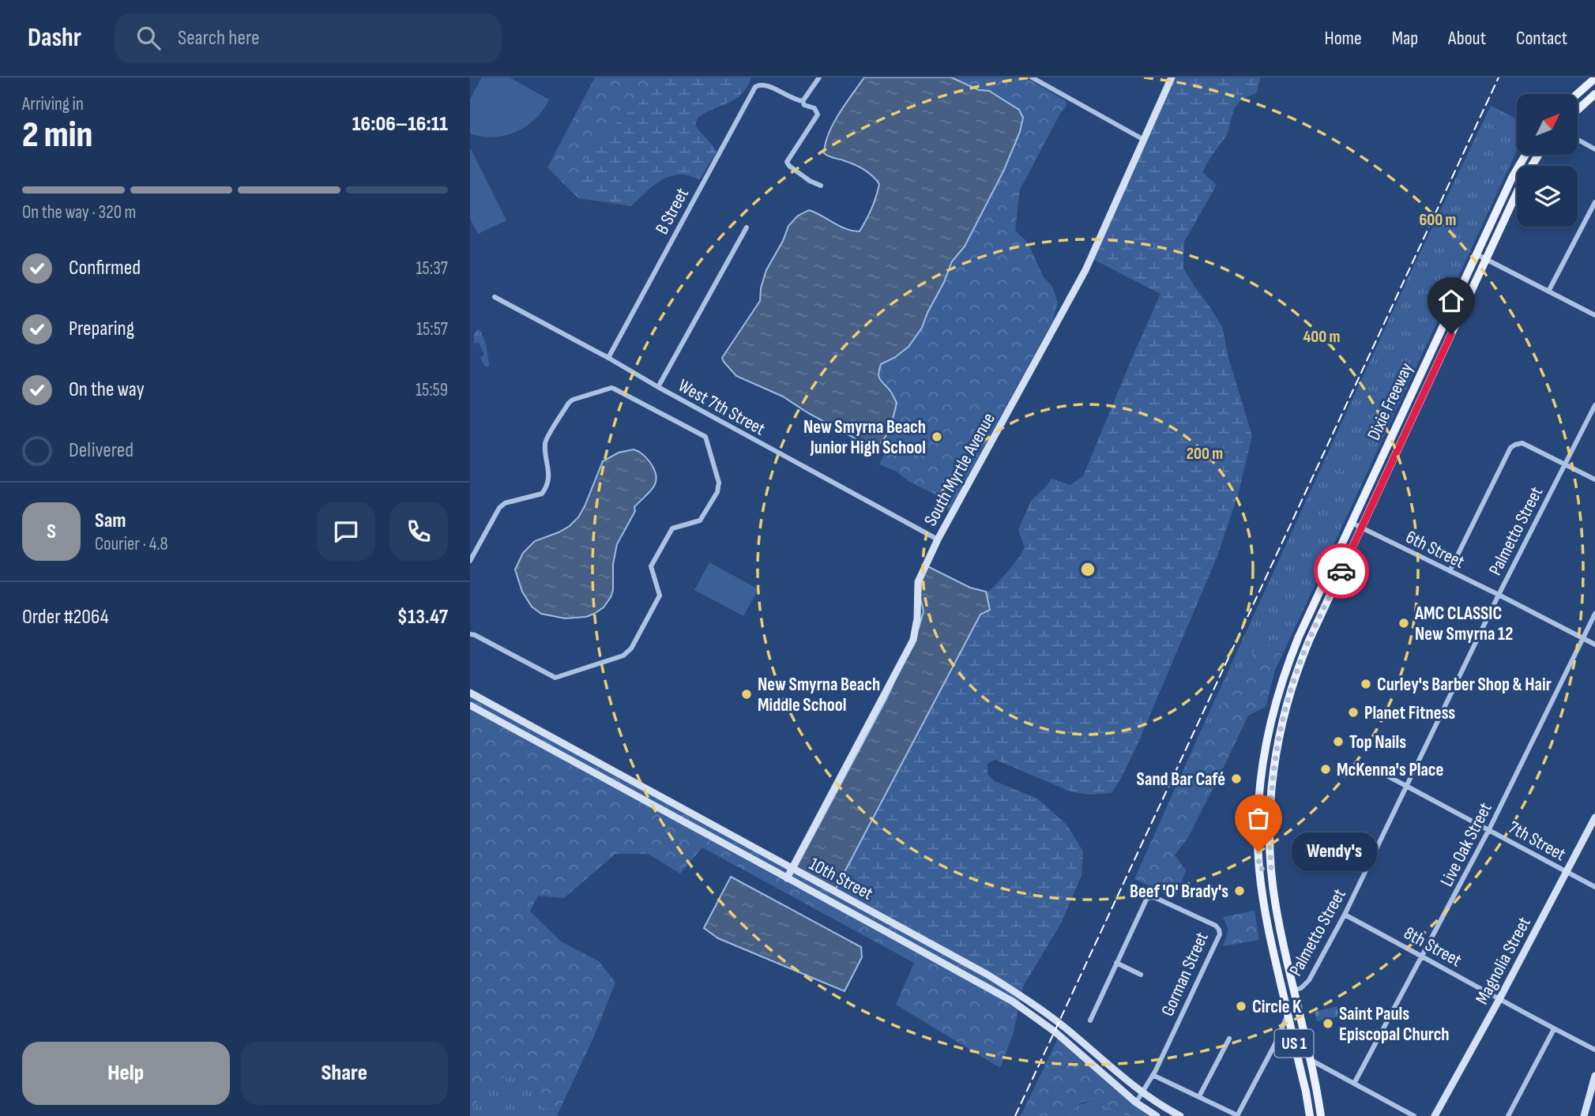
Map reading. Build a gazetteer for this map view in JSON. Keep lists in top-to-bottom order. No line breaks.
{"streets":{"main road":["Dixie Freeway","US 1"],"street":["B Street","West 7th Street","South Myrtle Avenue","Palmetto Street","6th Street","7th Street","Live Oak Street","10th Street","8th Street","Magnolia Street","Gorman Street"]},"crossings":[["B Street","West 7th Street"],["Dixie Freeway","6th Street"],["Dixie Freeway","US 1"],["West 7th Street","South Myrtle Avenue"],["South Myrtle Avenue","10th Street"],["Palmetto Street","6th Street"],["Palmetto Street","7th Street"],["Palmetto Street","8th Street"],["Palmetto Street","US 1"],["6th Street","Live Oak Street"],["6th Street","US 1"],["7th Street","Live Oak Street"],["7th Street","Magnolia Street"],["Live Oak Street","8th Street"],["10th Street","Gorman Street"],["8th Street","Magnolia Street"]],"places":["New Smyrna Beach Junior High School","AMC CLASSIC New Smyrna 12","Curley's Barber Shop & Hair","New Smyrna Beach Middle School","Planet Fitness","Top Nails","McKenna's Place","Sand Bar Café","Wendy's","Beef 'O' Brady's","Circle K","Saint Pauls Episcopal Church"],"north":"top right","page":{"header":"Dashr","search":"Search here","nav":["Home","Map","About","Contact"],"heading":["2 min","Arriving in","16:06–16:11"],"panel":["Sam","Courier · 4.8","Order #2064","$13.47"],"bar":"On the way · 320 m","list":[["Confirmed","15:37"],["Preparing","15:57"],["On the way","15:59"],"Delivered"],"round":"S","bubble":"Wendy's","buttons":["Help","Share"]},"rings":["600 m","400 m","200 m"]}
